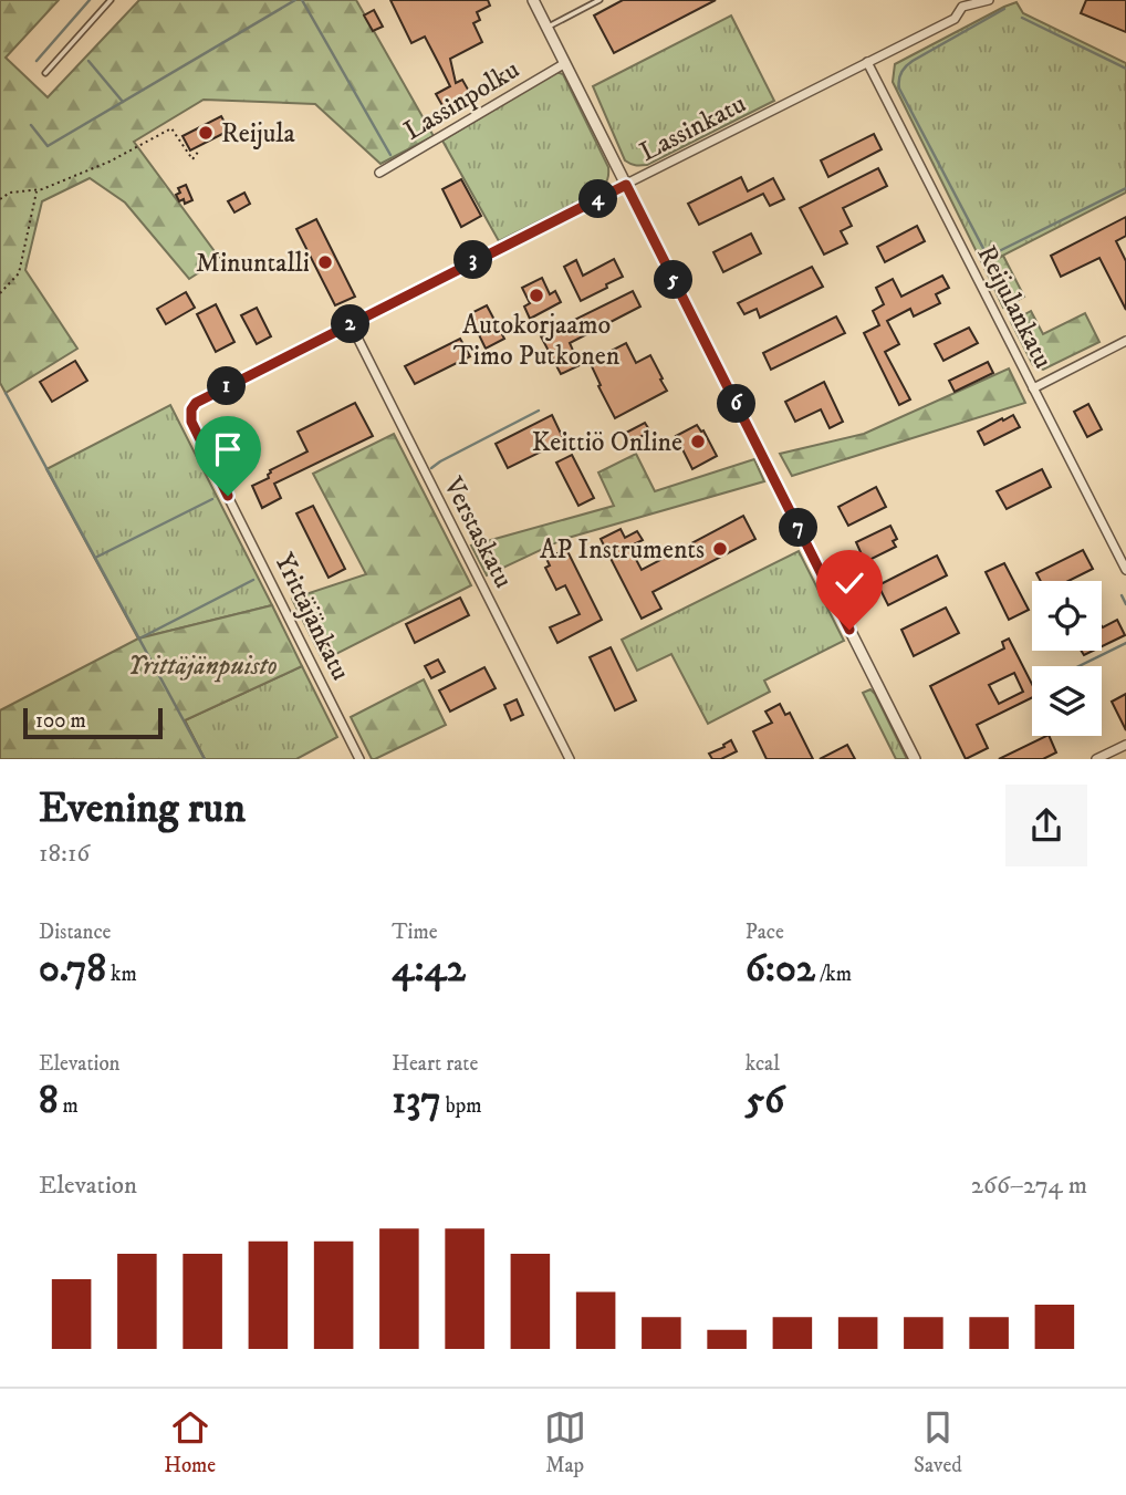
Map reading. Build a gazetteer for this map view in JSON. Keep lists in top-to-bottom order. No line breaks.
{"streets":{"street":["Lassinpolku","Lassinkatu","Reijulankatu","Verstaskatu","Yrittäjänkatu"]},"crossings":[["Lassinkatu","Reijulankatu"],["Lassinkatu","Verstaskatu"],["Lassinkatu","Yrittäjänkatu"]],"parks":["Yrittäjänpuisto"],"places":["Reijula","Minuntalli","Autokorjaamo Timo Putkonen","Keittiö Online","AP Instruments"],"scale_bar":"100 m","page":{"pins":["4","3","5","2","1","6","7"],"scale":"100 m","heading":["Evening run","18:16"],"stats":[["Distance","0.78 km"],["Time","4:42"],["Pace","6:02 /km"],["Elevation","8 m"],["Heart rate","137 bpm"],["kcal","56"]],"chart":["Elevation","266–274 m"],"tabs":["Home","Map","Saved"]}}
